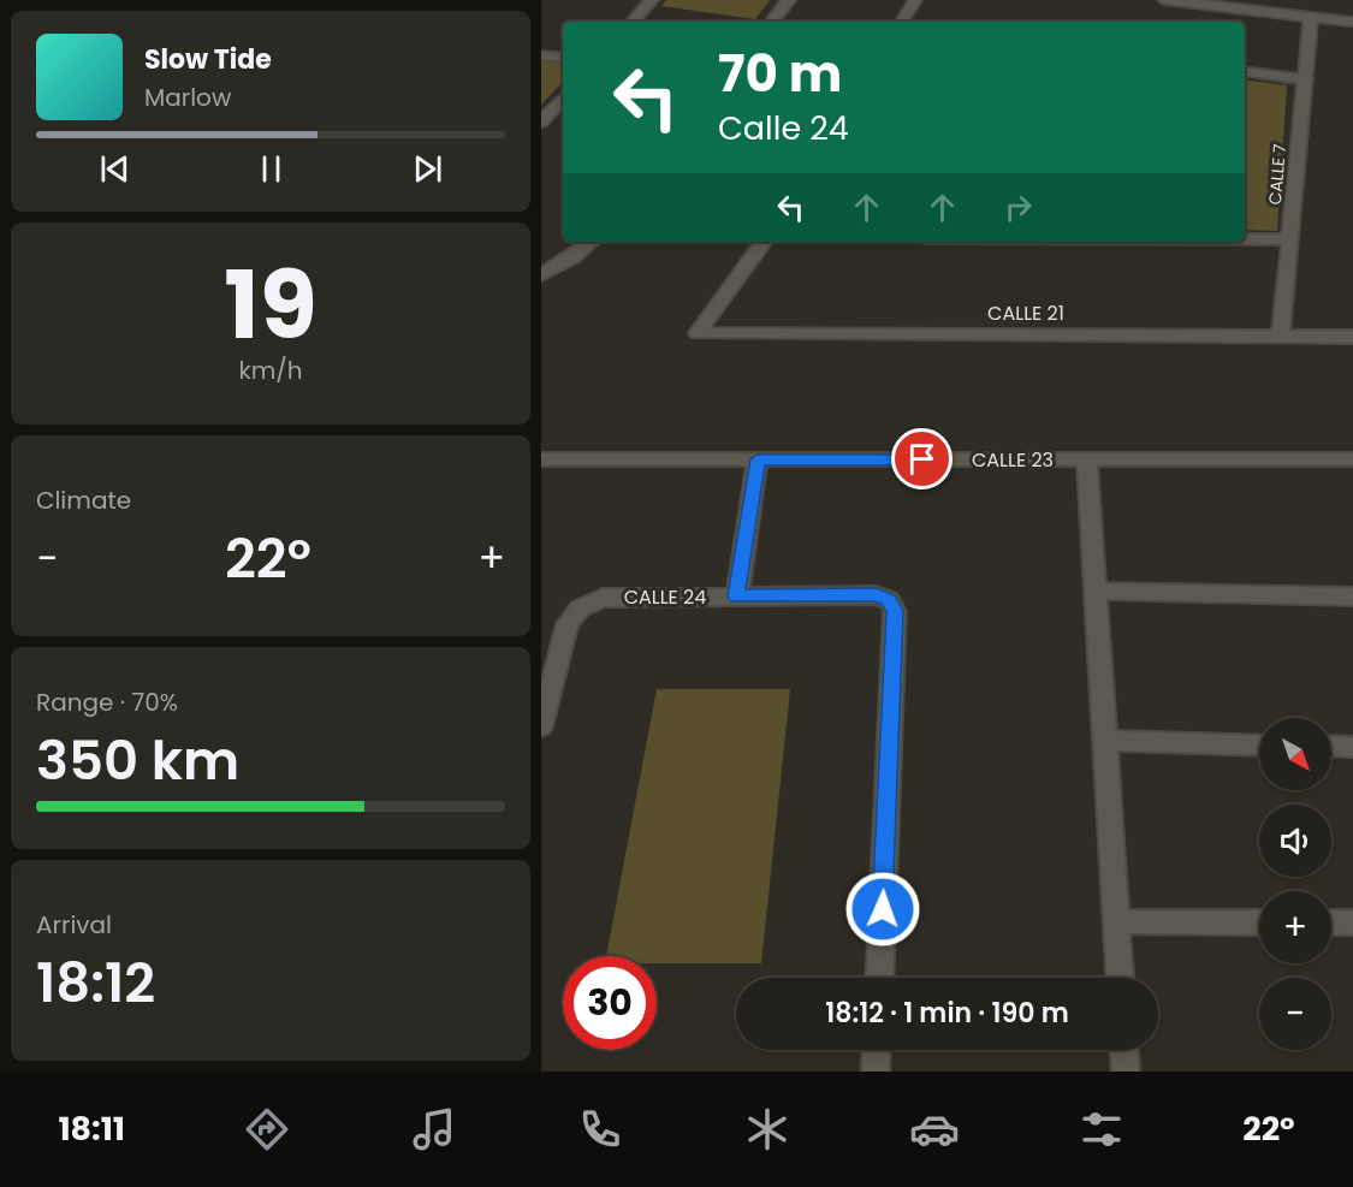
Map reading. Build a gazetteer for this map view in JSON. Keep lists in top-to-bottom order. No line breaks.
{"streets":{"street":["CALLE 7","CALLE 21","CALLE 23","CALLE 24"]},"crossings":[["CALLE 7","CALLE 21"]],"north":"bottom right","page":{"turn":["70 m","Calle 24"],"song":["Slow Tide","Marlow"],"tile":[["19","km/h"],"Climate",["Range · 70%","350 km"],["Arrival","18:12"]],"heat":["−","22°","+"],"map_buttons":["+","−"],"limit":"30","trip":"18:12 · 1 min · 190 m","tabs":["18:11","22°"]}}
